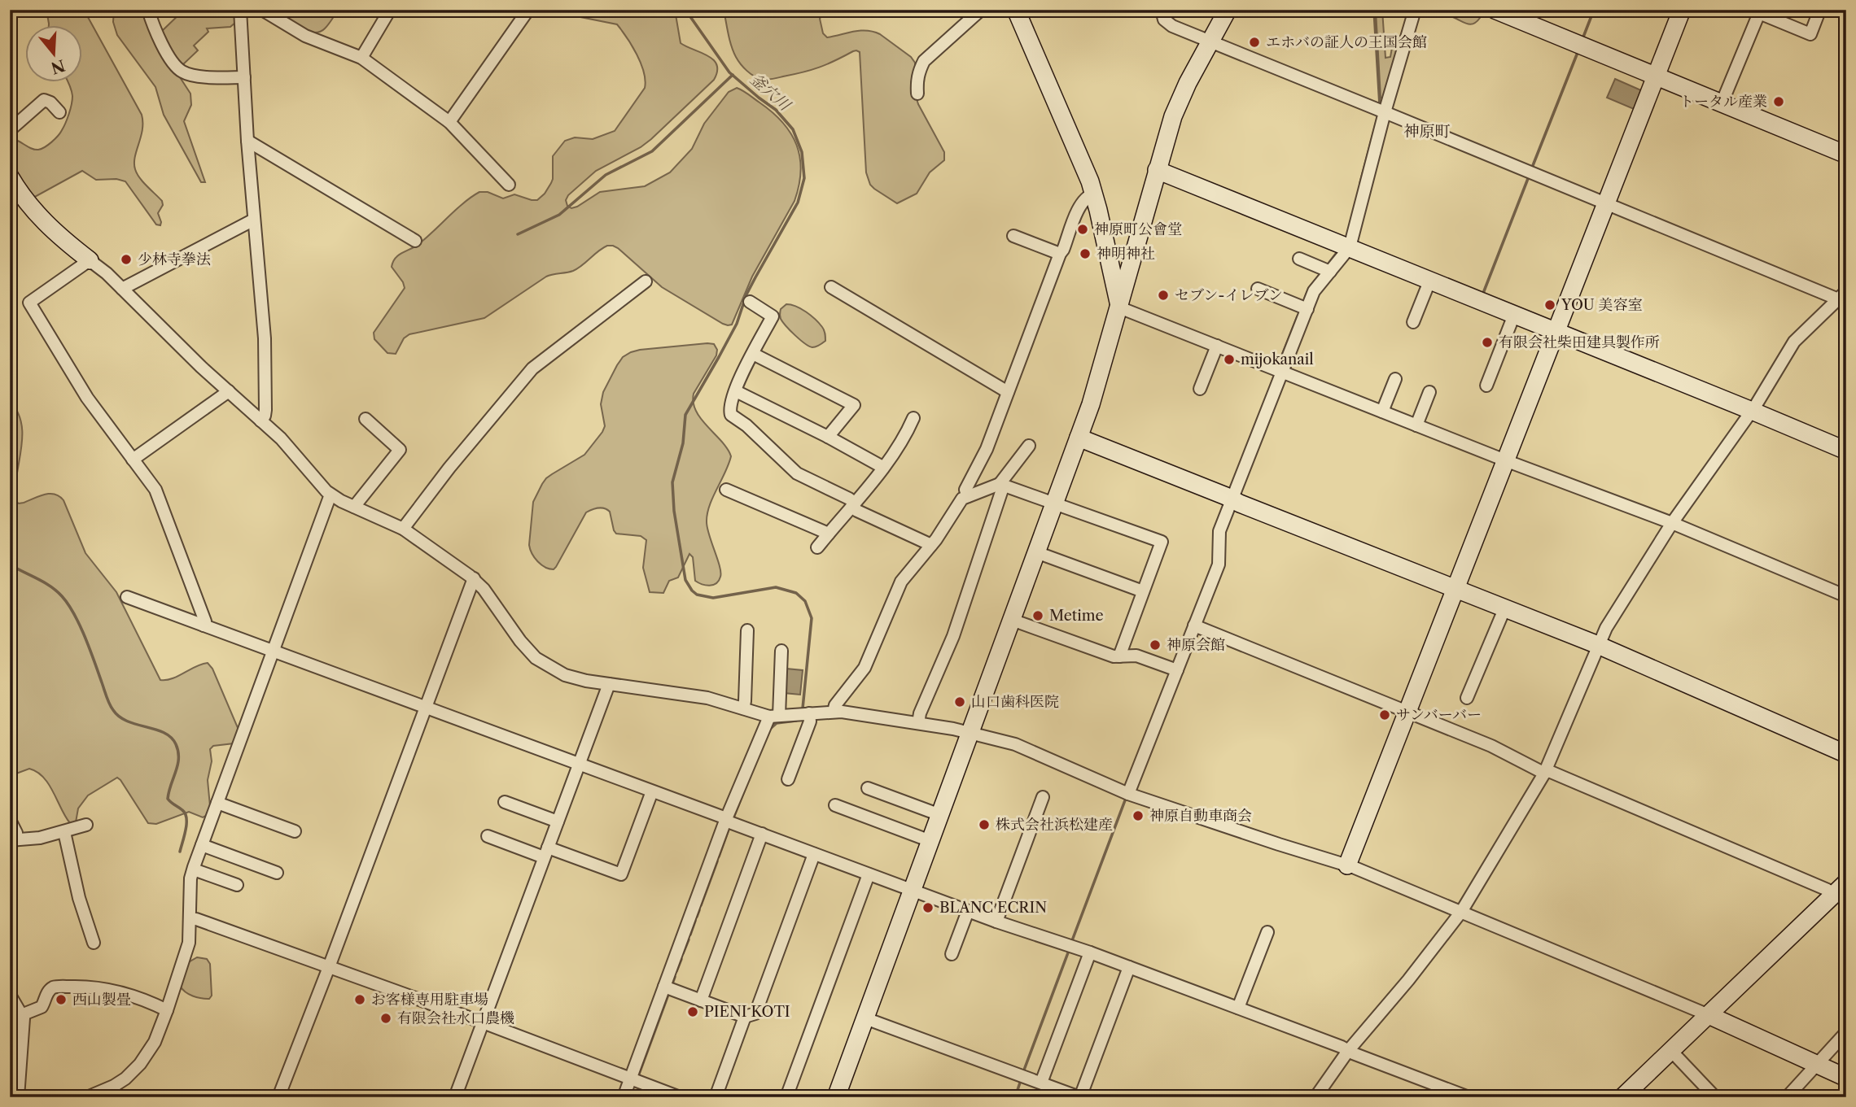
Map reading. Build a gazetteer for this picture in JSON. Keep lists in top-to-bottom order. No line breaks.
{"districts":["神原町"],"water":["釜穴川"],"places":["エホバの証人の王国会館","トータル産業","神原町公會堂","神明神社","少林寺拳法","セブン-イレブン","YOU 美容室","有限会社柴田建具製作所","mijokanail","Metime","神原会館","山口歯科医院","サンバーバー","神原自動車商会","株式会社浜松建産","BLANC ECRIN","西山製畳","お客様専用駐車場","PIENI KOTI","有限会社水口農機"],"north":"bottom"}
